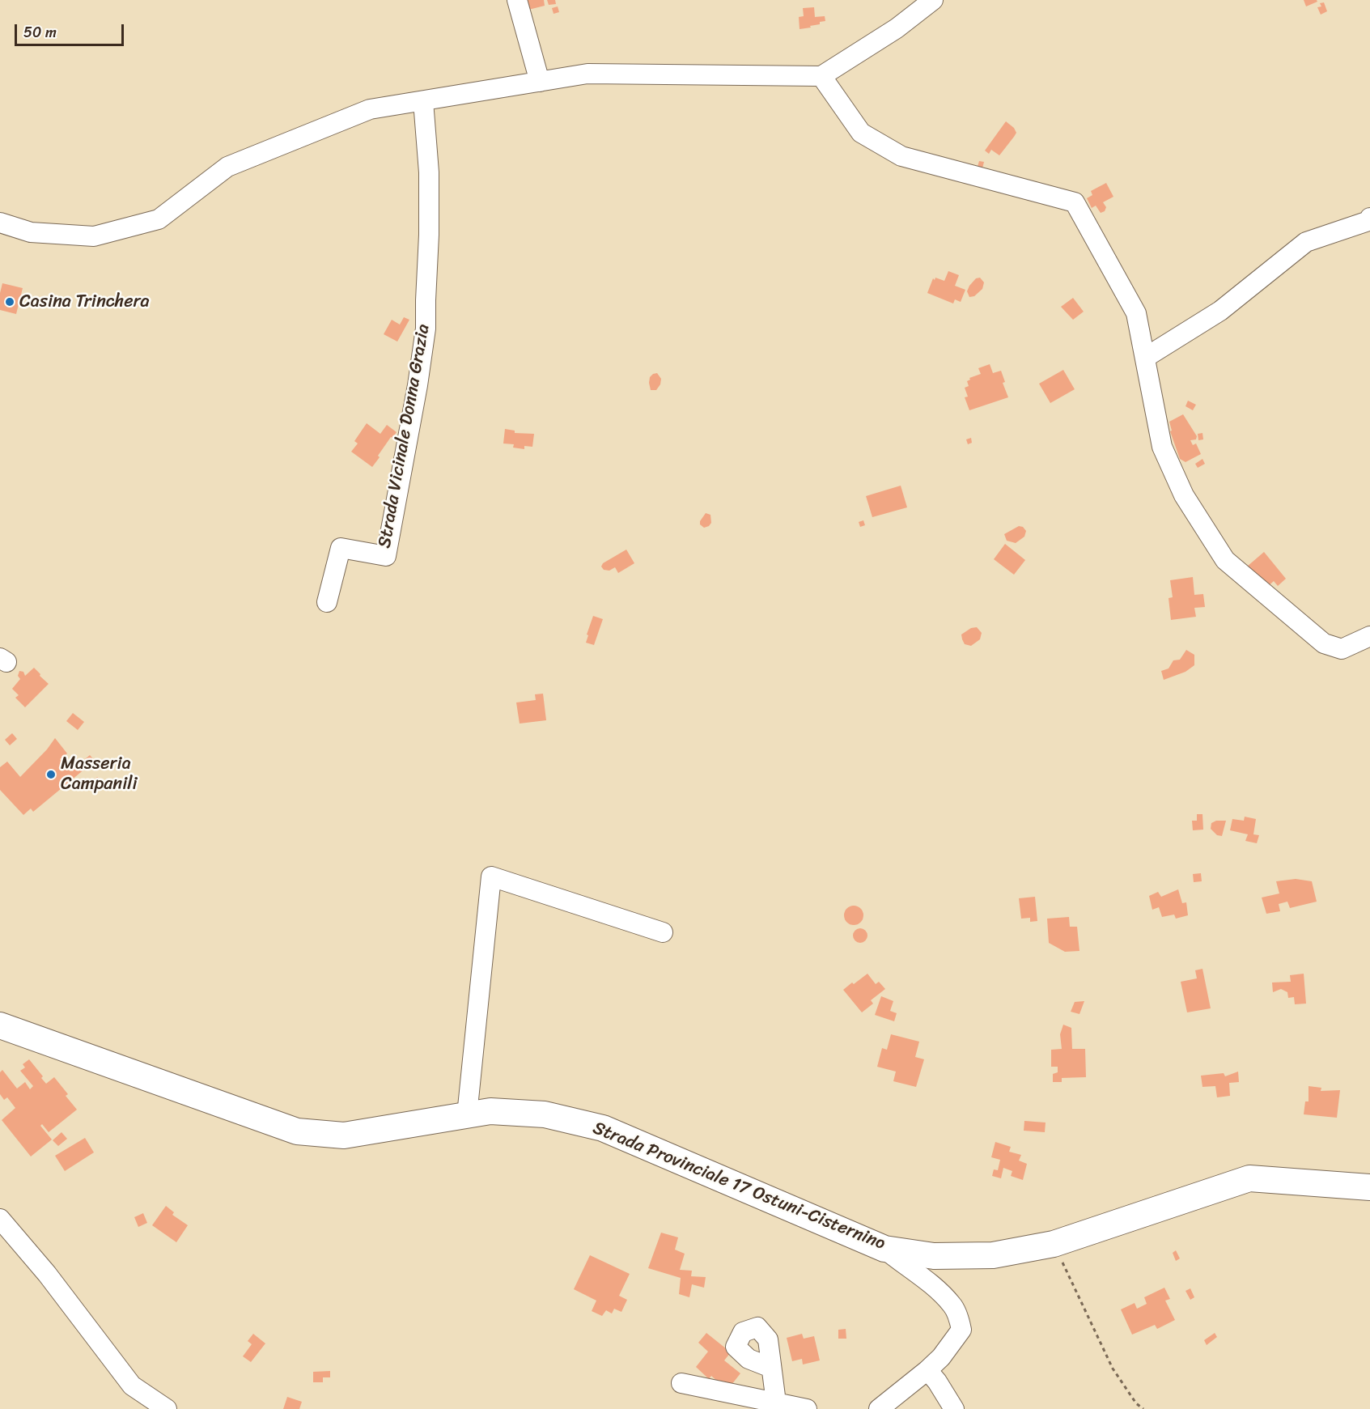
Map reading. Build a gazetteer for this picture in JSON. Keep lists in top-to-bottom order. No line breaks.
{"streets":{"main road":["Strada Provinciale 17 Ostuni-Cisternino"],"street":["Strada Vicinale Donna Grazia"]},"places":["Casina Trinchera","Masseria Campanili"],"scale_bar":"50 m"}
